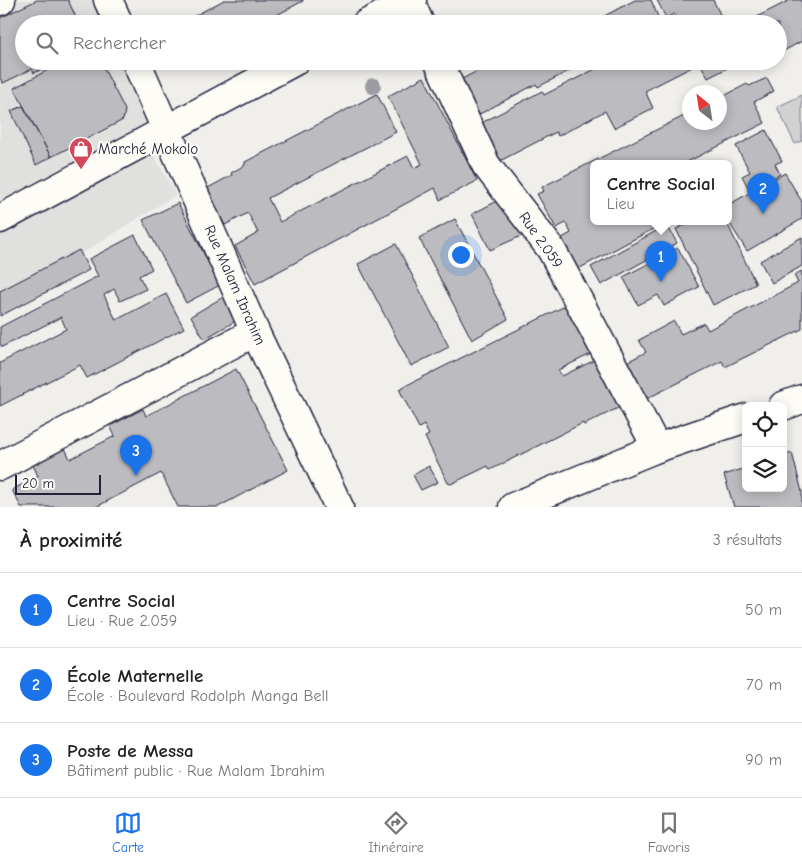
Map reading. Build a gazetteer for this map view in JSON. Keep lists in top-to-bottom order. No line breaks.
{"streets":{"street":["Rue 2.059","Rue Malam Ibrahim"]},"places":{"shop":["Marché Mokolo"]},"scale_bar":"20 m","north":"top left","page":{"search":"Rechercher","popup":["Centre Social","Lieu"],"pins":["2","1","3"],"scale":"20 m","heading":["À proximité","3 résultats"],"list":[{"mark":"1","name":"Centre Social","note":"Lieu · Rue 2.059","value":"50 m"},{"mark":"2","name":"École Maternelle","note":"École · Boulevard Rodolph Manga Bell","value":"70 m"},{"mark":"3","name":"Poste de Messa","note":"Bâtiment public · Rue Malam Ibrahim","value":"90 m"}],"nav":["Carte","Itinéraire","Favoris"]}}
